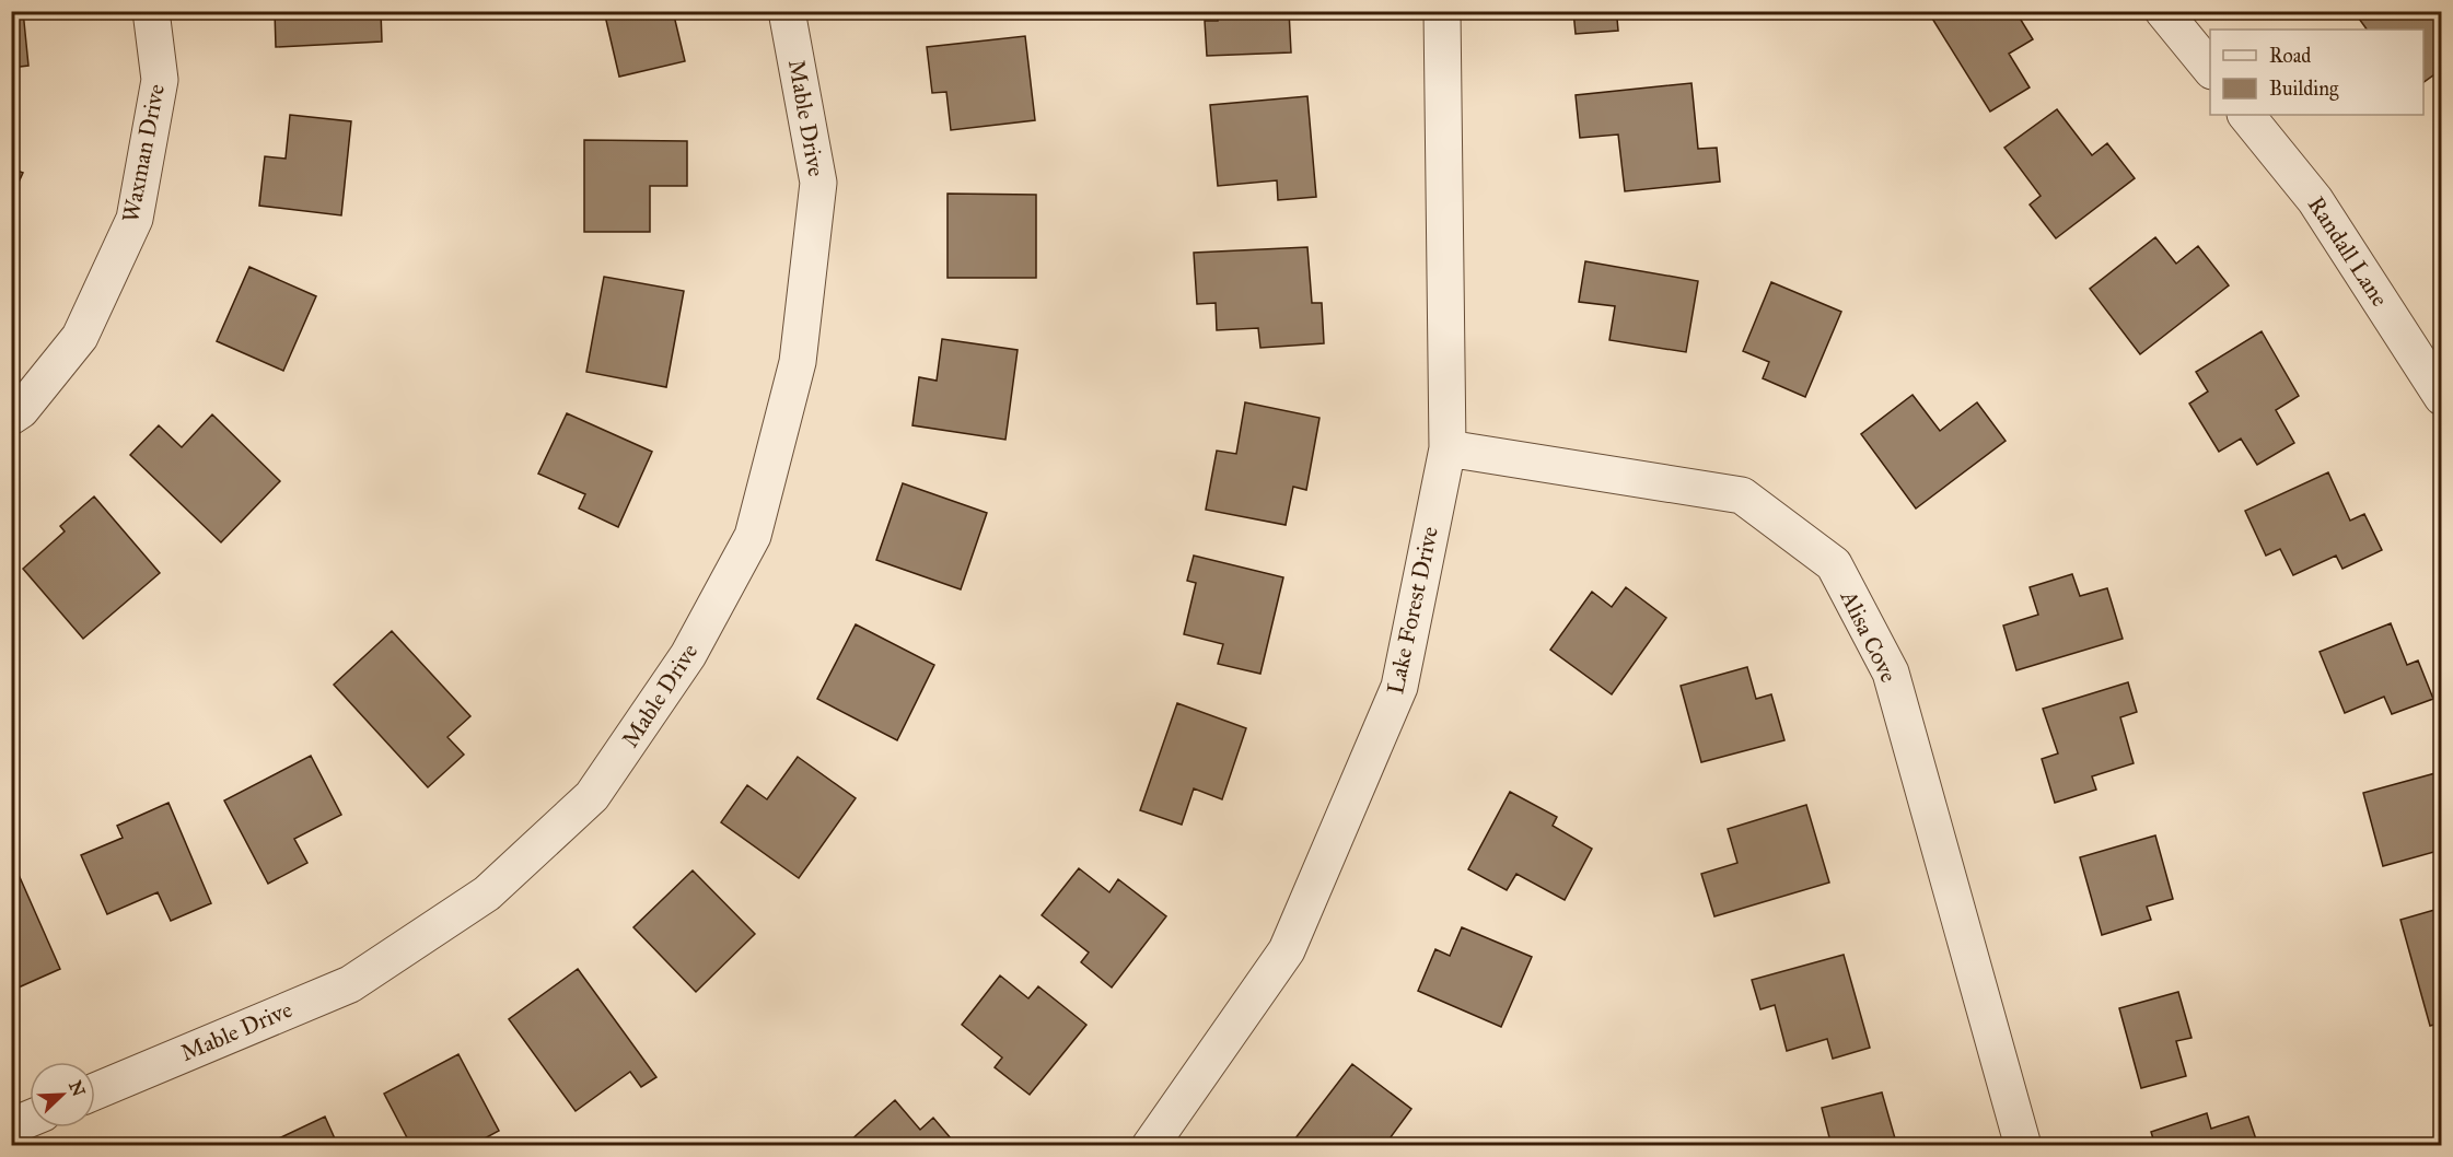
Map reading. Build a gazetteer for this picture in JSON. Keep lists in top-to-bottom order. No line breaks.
{"streets":{"street":["Mable Drive","Waxman Drive","Randall Lane","Lake Forest Drive","Alisa Cove"]},"crossings":[["Lake Forest Drive","Alisa Cove"]],"legend":["Road","Building"],"north":"top right"}
